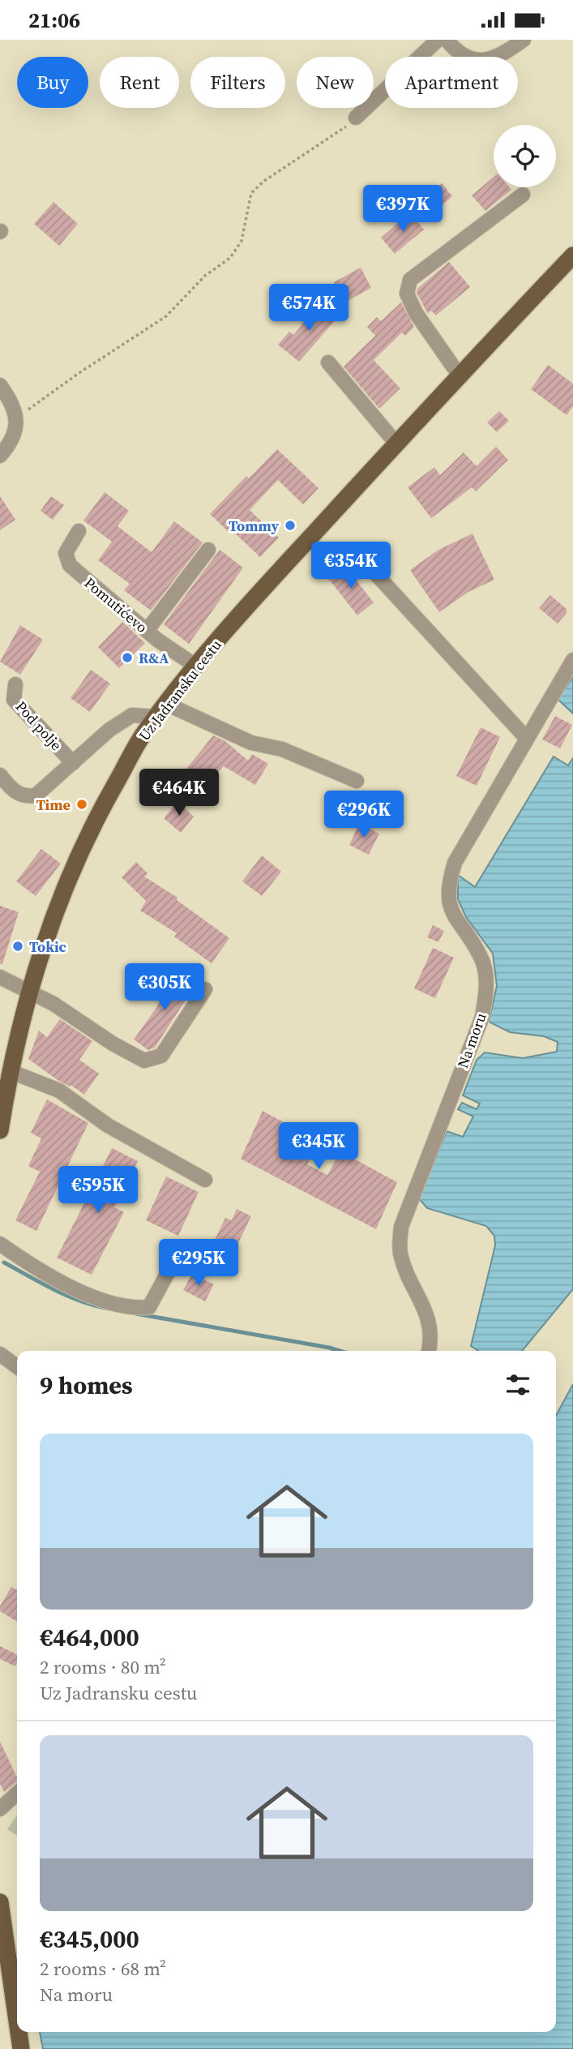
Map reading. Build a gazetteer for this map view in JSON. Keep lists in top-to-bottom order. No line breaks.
{"streets":{"main road":["Uz Jadransku cestu"],"street":["Pomutićevo","Pod polje","Na moru"]},"crossings":[["Pomutićevo","Uz Jadransku cestu"],["Uz Jadransku cestu","Pod polje"]],"places":["Tommy","R&A","Time","Tokic"],"page":{"status":"21:06","chip":["Buy","Rent","Filters","New","Apartment"],"price":["€397K","€574K","€354K","€464K","€296K","€305K","€345K","€595K","€295K"],"heading":"9 homes","list":[{"name":"€464,000","note":"2 rooms · 80 m² · Uz Jadransku cestu"},{"name":"€345,000","note":"2 rooms · 68 m² · Na moru"}]}}
